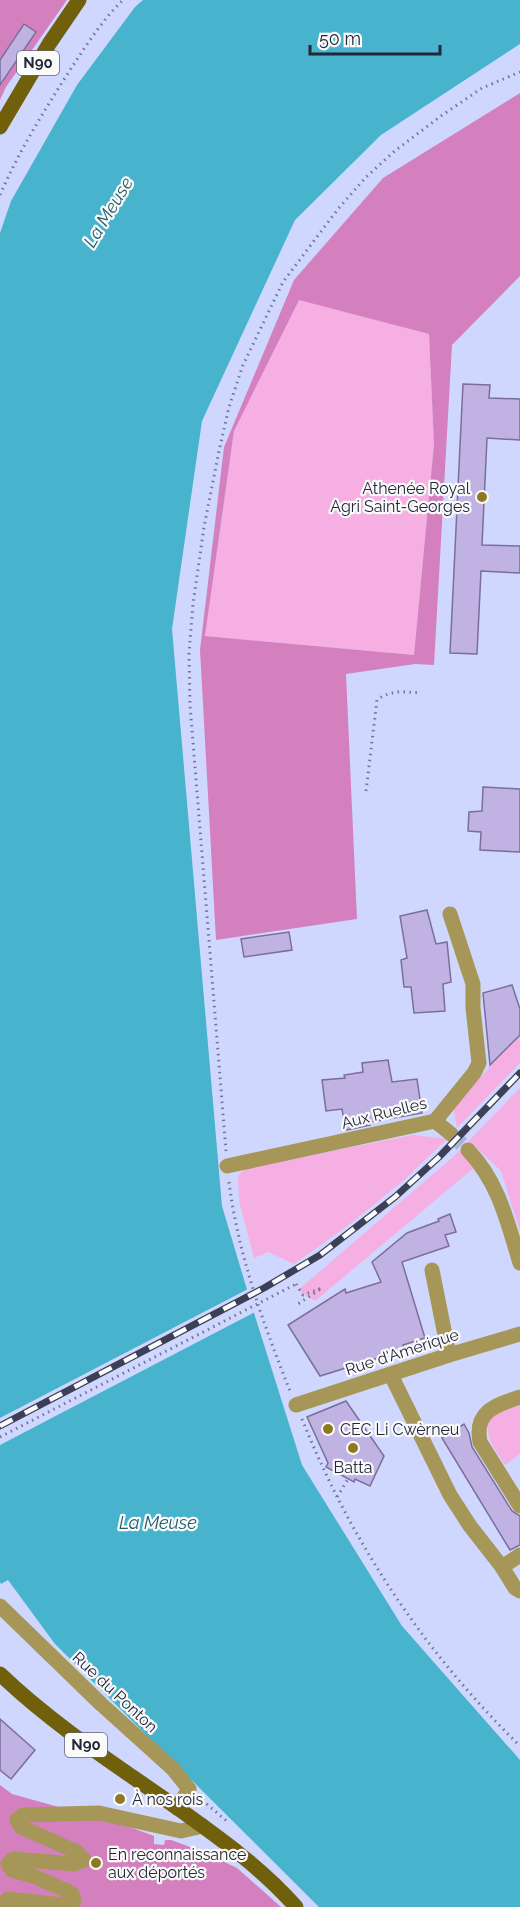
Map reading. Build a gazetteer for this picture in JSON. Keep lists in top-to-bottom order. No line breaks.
{"streets":{"main road":["N90"],"street":["Aux Ruelles","Rue d'Amérique","Rue du Ponton"]},"crossings":[["N90","Rue du Ponton"]],"water":["La Meuse"],"places":["Athenée Royal Agri Saint-Georges","CEC Li Cwèrneu","Batta","À nos rois","En reconnaissance aux déportés"],"scale_bar":"50 m"}
